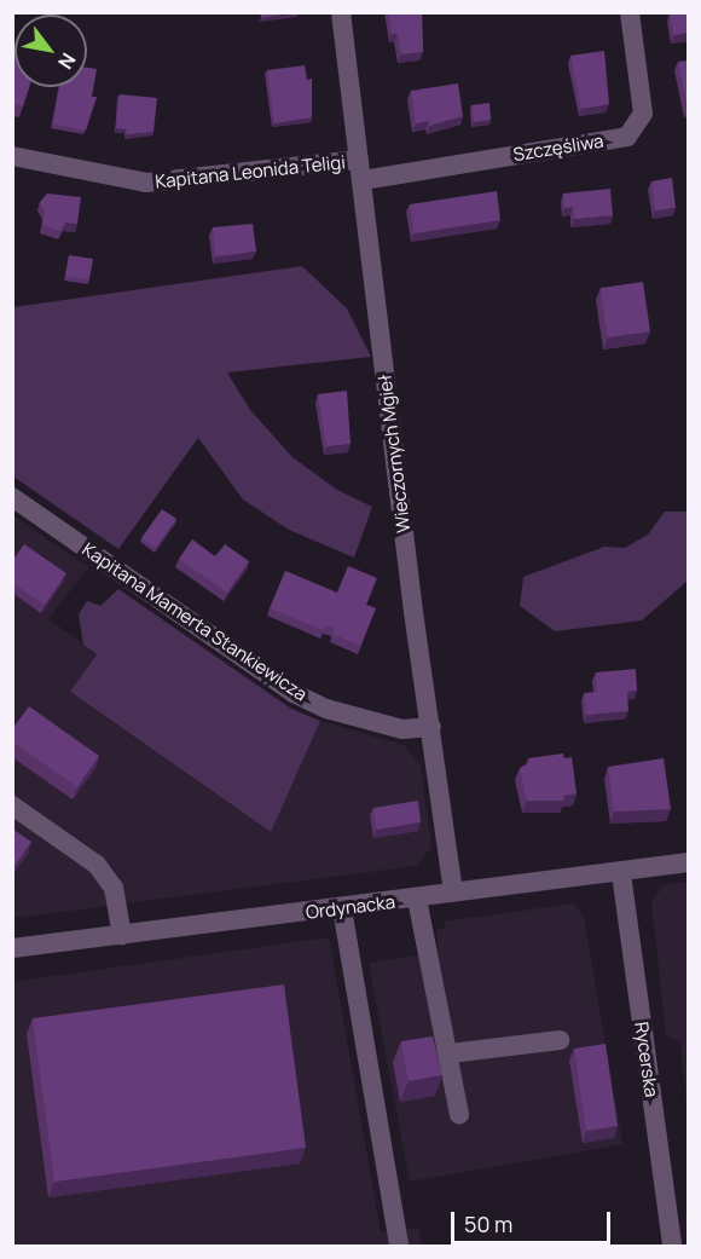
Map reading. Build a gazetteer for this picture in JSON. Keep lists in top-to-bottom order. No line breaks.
{"streets":{"street":["Szczęśliwa","Kapitana Leonida Teligi","Wieczornych Mgieł","Kapitana Mamerta Stankiewicza","Ordynacka","Rycerska"]},"crossings":[["Szczęśliwa","Kapitana Leonida Teligi"],["Szczęśliwa","Wieczornych Mgieł"],["Kapitana Leonida Teligi","Wieczornych Mgieł"],["Wieczornych Mgieł","Kapitana Mamerta Stankiewicza"],["Wieczornych Mgieł","Ordynacka"],["Ordynacka","Rycerska"]],"scale_bar":"50 m","north":"bottom right"}
